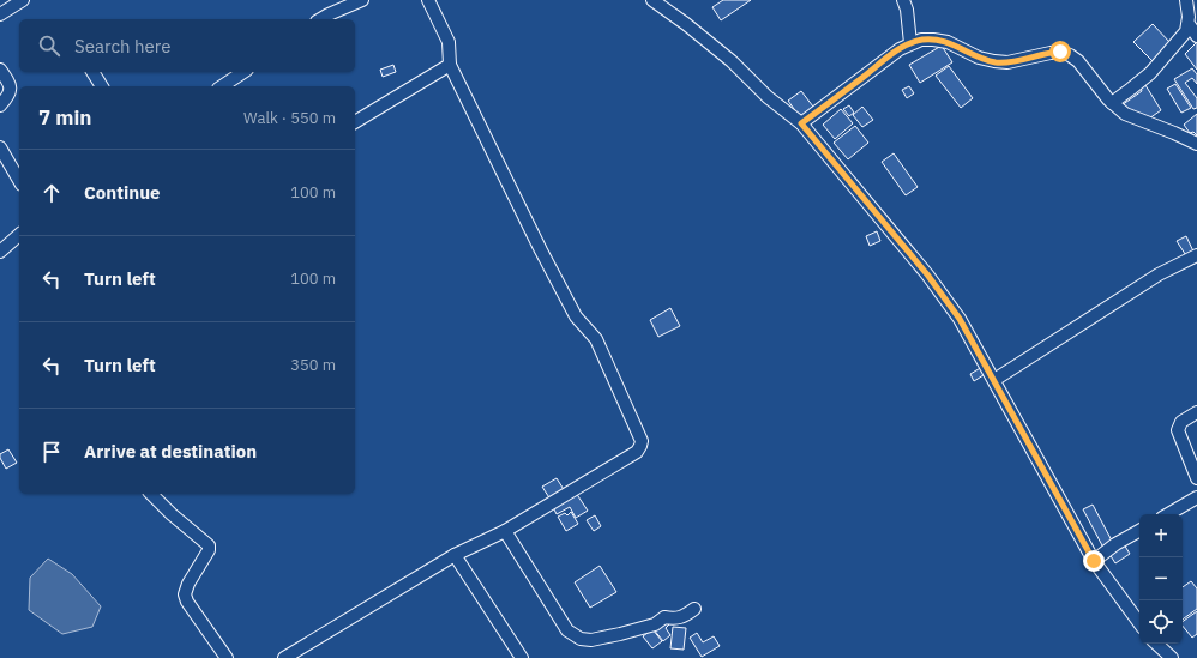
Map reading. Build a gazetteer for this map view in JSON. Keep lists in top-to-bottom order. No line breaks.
{"page":{"search":"Search here","heading":["7 min","Walk · 550 m"],"list":[["Continue","100 m"],["Turn left","100 m"],["Turn left","350 m"],"Arrive at destination"],"map_buttons":["+","−"]}}
